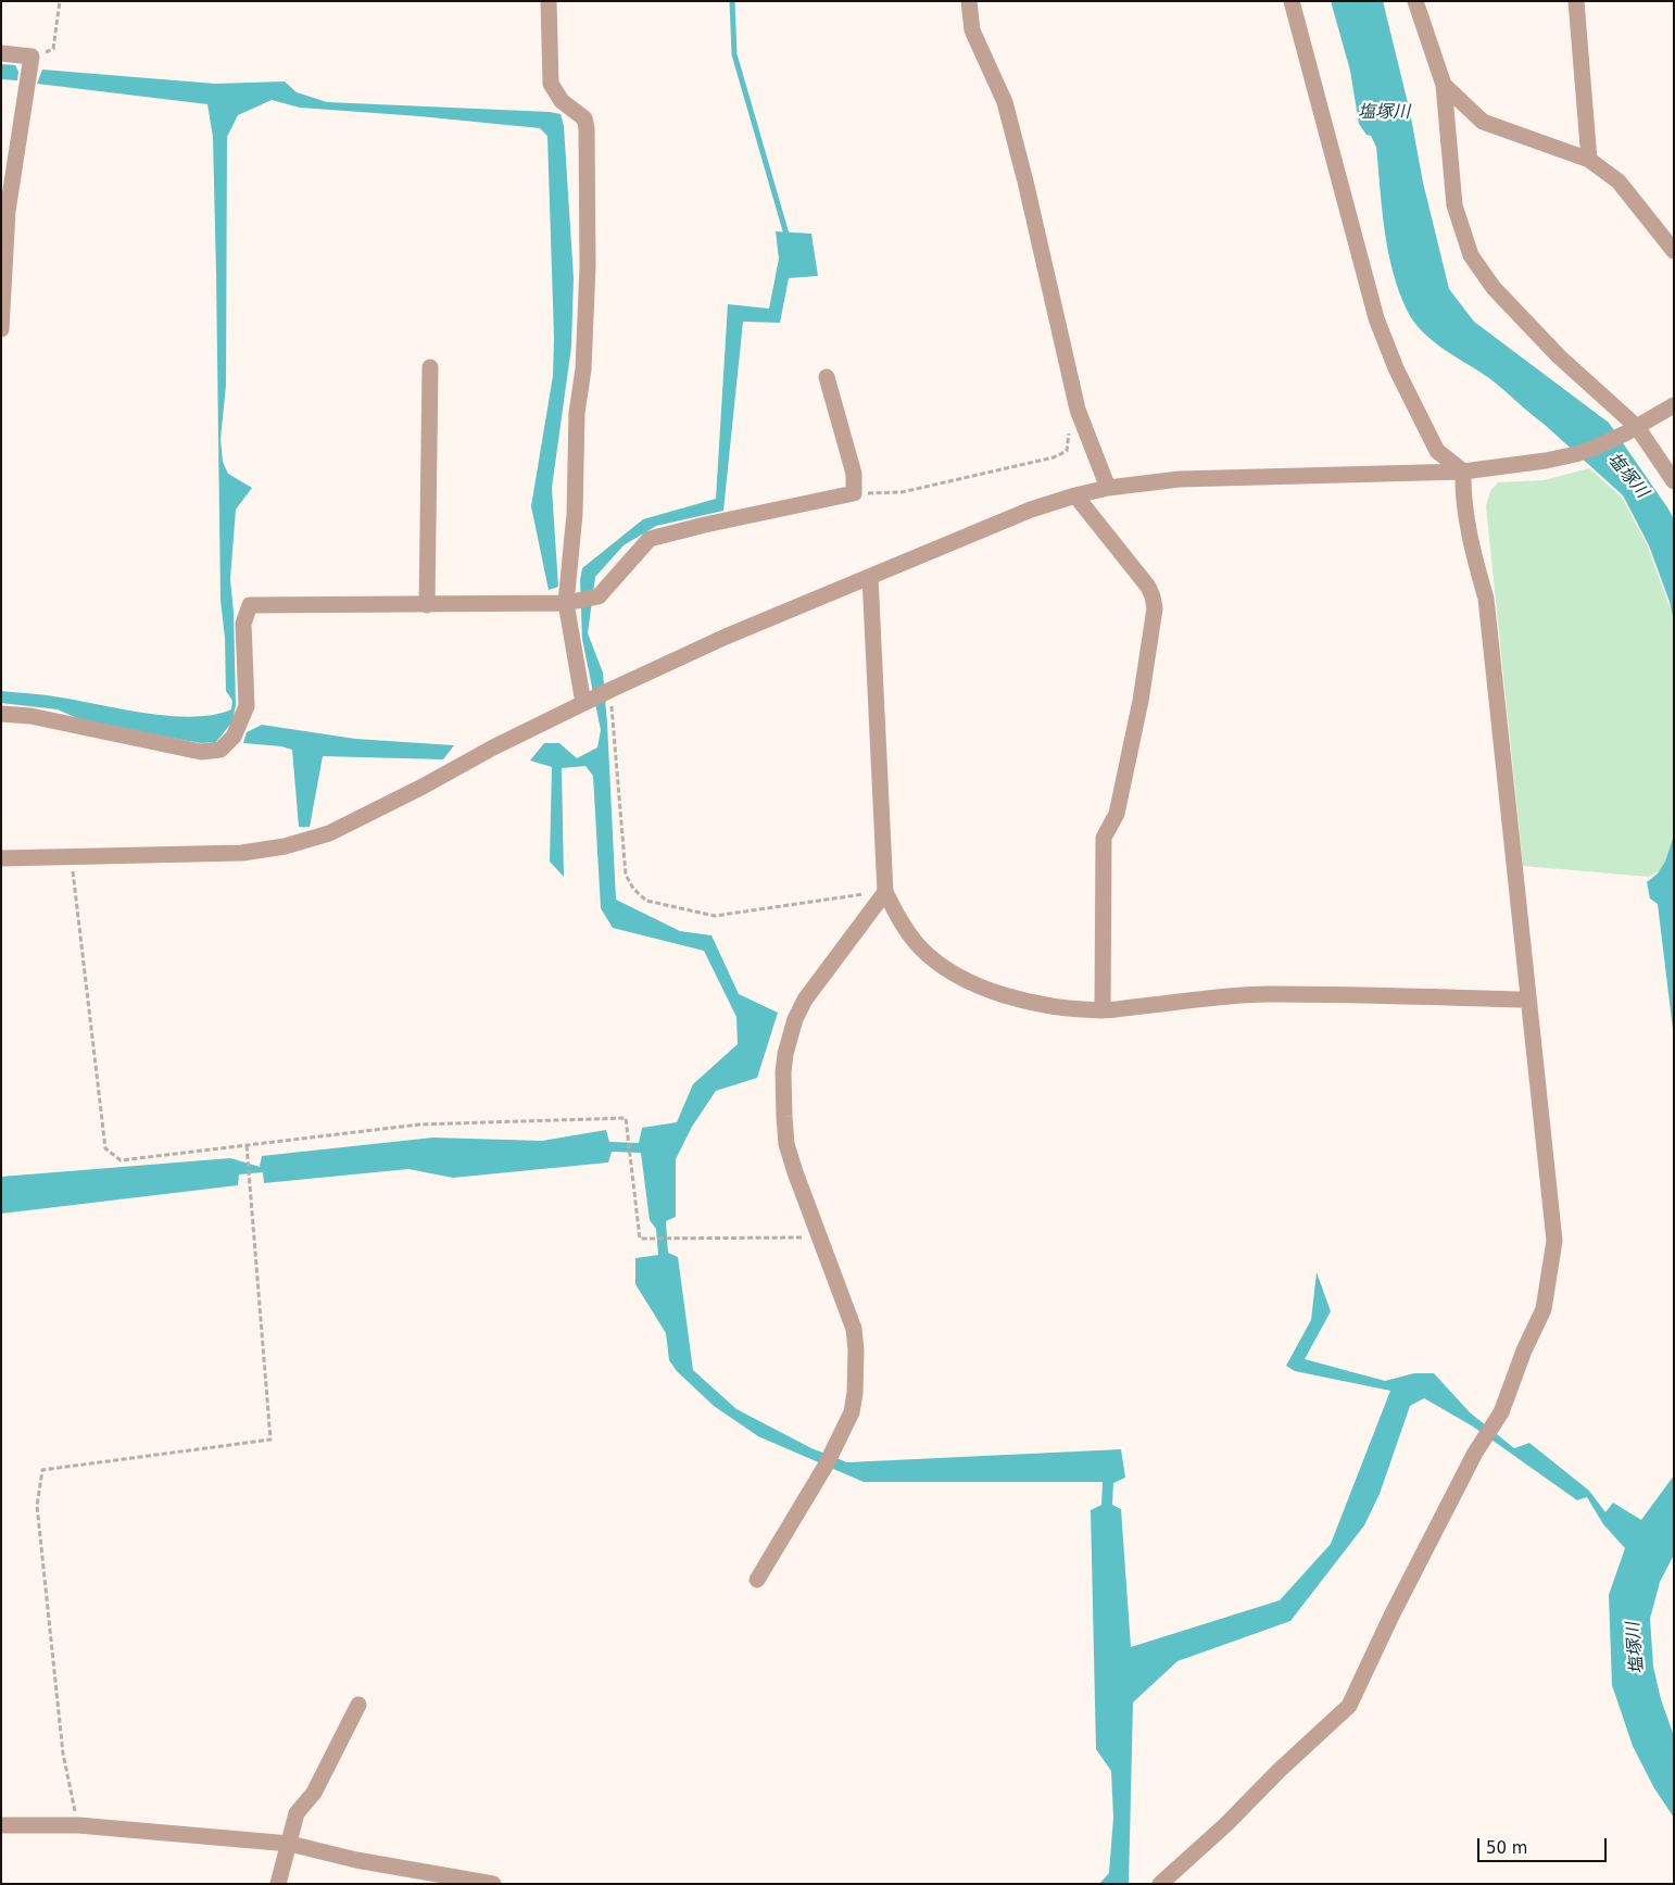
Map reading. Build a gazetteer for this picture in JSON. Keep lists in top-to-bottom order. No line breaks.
{"water":["塩塚川"],"scale_bar":"50 m"}
